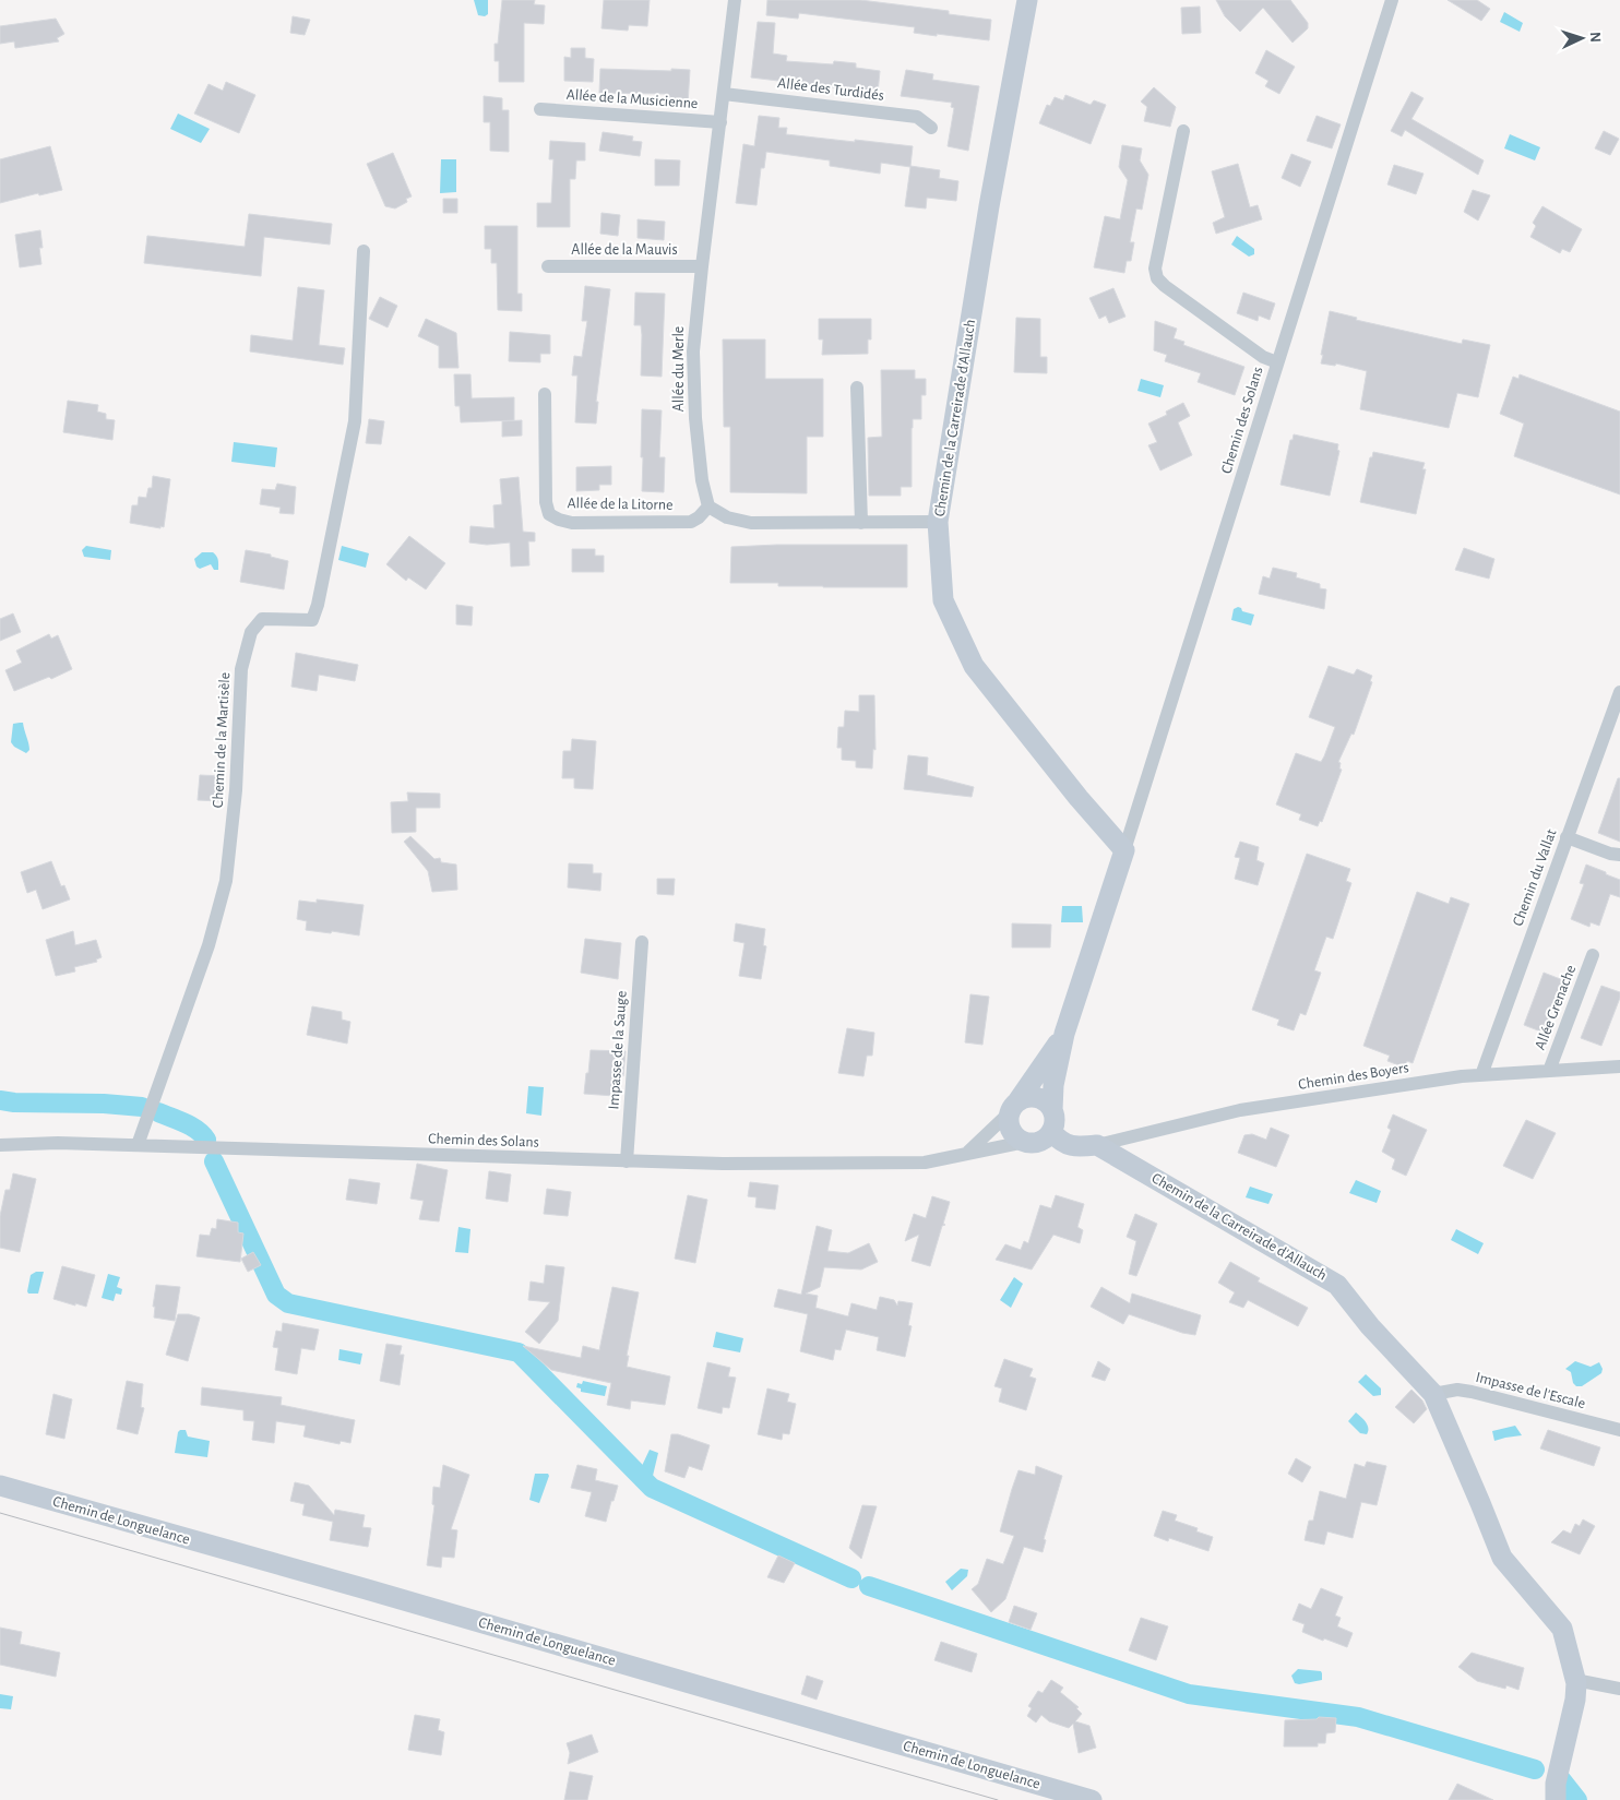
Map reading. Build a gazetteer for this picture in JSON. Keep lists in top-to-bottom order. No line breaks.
{"streets":{"street":["Allée des Turdidés","Allée de la Musicienne","Allée de la Mauvis","Allée du Merle","Chemin de la Carreirade d'Allauch","Chemin des Solans","Allée de la Litorne","Chemin de la Martisèle","Chemin du Vallat","Allée Grenache","Impasse de la Sauge","Chemin des Boyers","Impasse de l'Escale","Chemin de Longuelance"]},"crossings":[["Allée des Turdidés","Allée du Merle"],["Allée de la Musicienne","Allée du Merle"],["Allée de la Mauvis","Allée du Merle"],["Allée du Merle","Allée de la Litorne"],["Chemin de la Carreirade d'Allauch","Chemin des Solans"],["Chemin de la Carreirade d'Allauch","Chemin des Boyers"],["Chemin de la Carreirade d'Allauch","Impasse de l'Escale"],["Chemin des Solans","Chemin de la Martisèle"],["Chemin des Solans","Impasse de la Sauge"],["Chemin du Vallat","Chemin des Boyers"],["Allée Grenache","Chemin des Boyers"]],"north":"right"}
